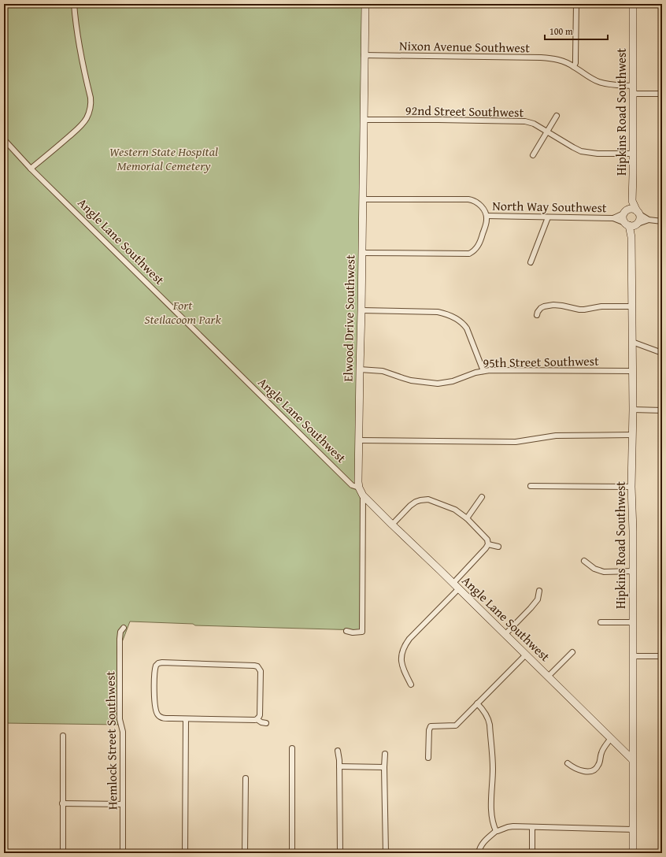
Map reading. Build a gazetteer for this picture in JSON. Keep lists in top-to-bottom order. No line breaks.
{"streets":{"street":["Nixon Avenue Southwest","92nd Street Southwest","Hipkins Road Southwest","North Way Southwest","Angle Lane Southwest","Elwood Drive Southwest","95th Street Southwest","Hemlock Street Southwest"]},"crossings":[["Nixon Avenue Southwest","Hipkins Road Southwest"],["Nixon Avenue Southwest","Elwood Drive Southwest"],["92nd Street Southwest","Hipkins Road Southwest"],["92nd Street Southwest","Elwood Drive Southwest"],["Hipkins Road Southwest","North Way Southwest"],["Hipkins Road Southwest","Angle Lane Southwest"],["Hipkins Road Southwest","95th Street Southwest"],["North Way Southwest","Elwood Drive Southwest"],["Angle Lane Southwest","Elwood Drive Southwest"],["Elwood Drive Southwest","95th Street Southwest"]],"parks":["Western State Hospital Memorial Cemetery","Fort Steilacoom Park"],"scale_bar":"100 m"}
